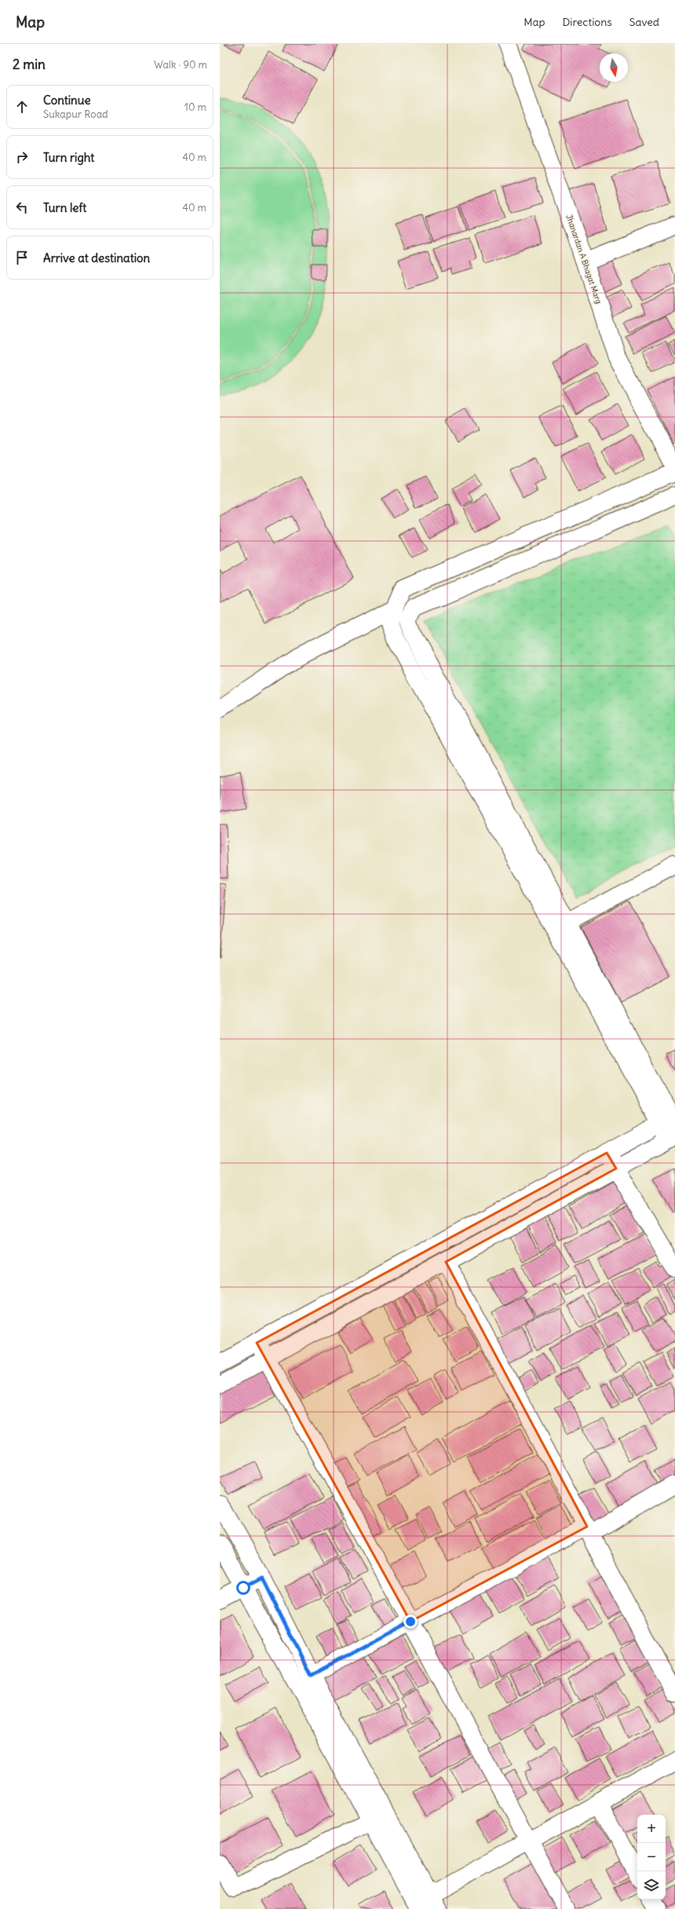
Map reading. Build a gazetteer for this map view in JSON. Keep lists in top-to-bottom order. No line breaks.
{"streets":{"street":["Jhanardan A Bhagat Marg"]},"north":"bottom","page":{"header":"Map","nav":["Map","Directions","Saved"],"heading":["2 min","Walk · 90 m"],"list":[["Continue","Sukapur Road","10 m"],["Turn right","40 m"],["Turn left","40 m"],"Arrive at destination"],"map_buttons":["+","−"]}}
